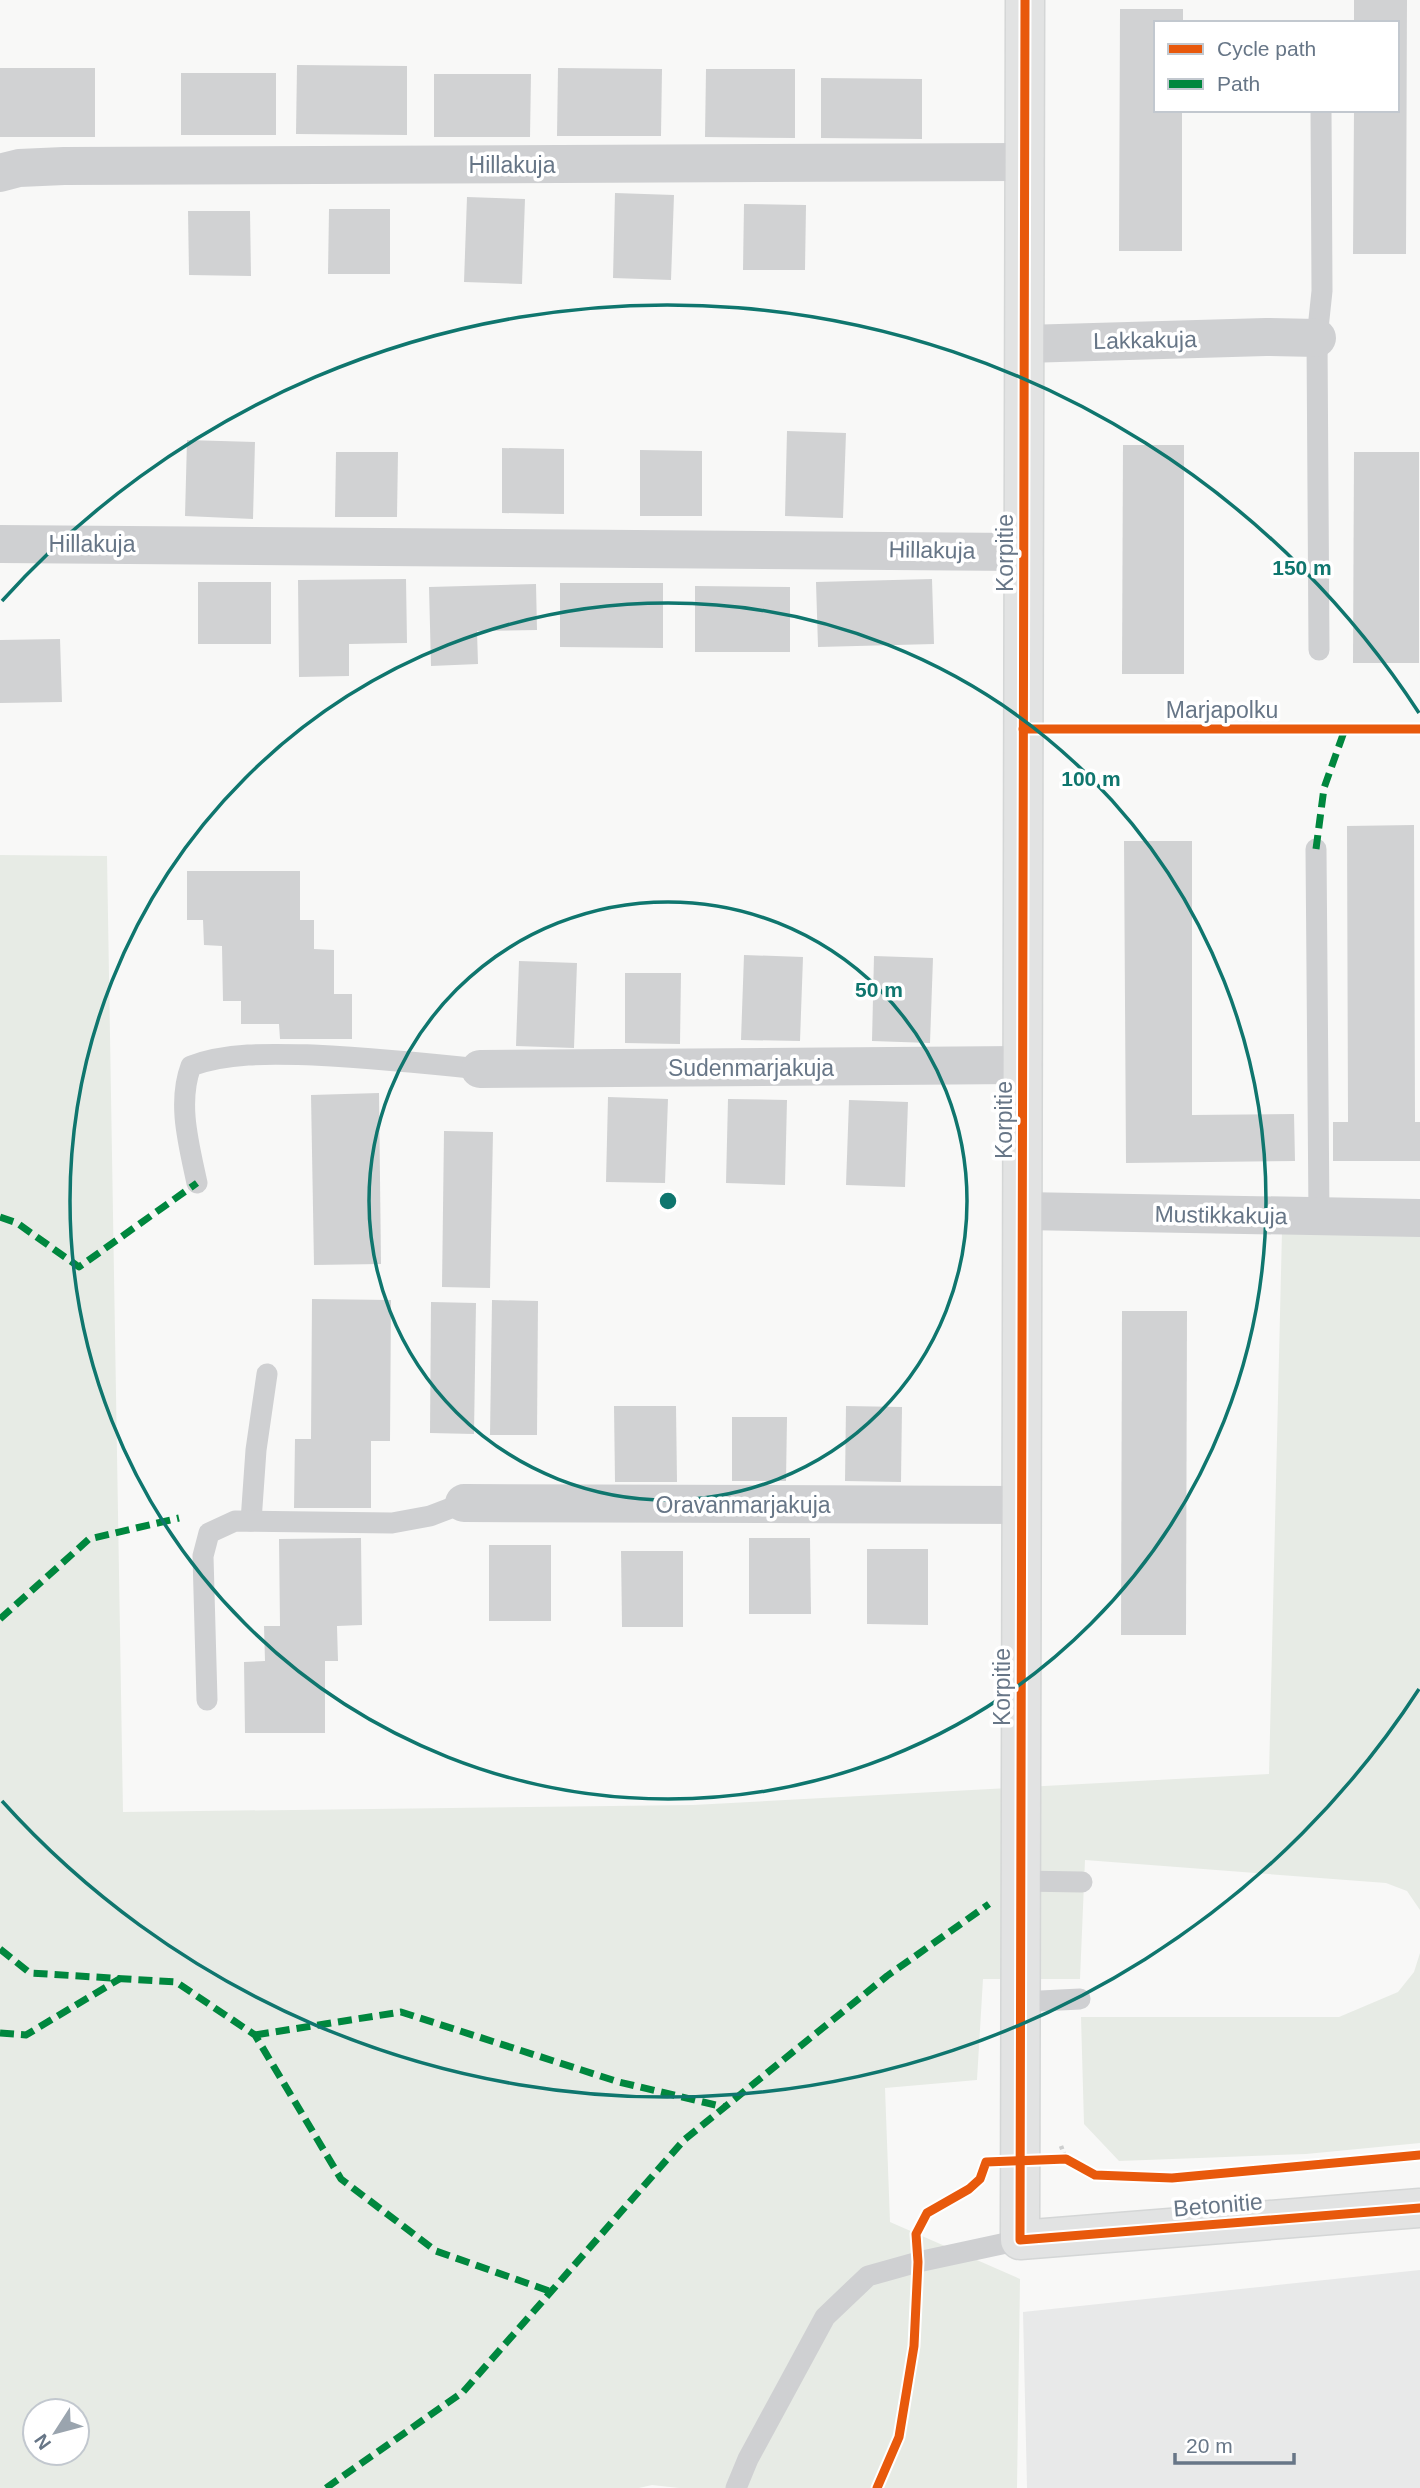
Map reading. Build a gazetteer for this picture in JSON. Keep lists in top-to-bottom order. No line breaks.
{"streets":{"street":["Hillakuja","Lakkakuja","Korpitie","Sudenmarjakuja","Mustikkakuja","Oravanmarjakuja","Betonitie"],"cycle path":["Marjapolku"]},"crossings":[["Hillakuja","Korpitie"],["Lakkakuja","Korpitie"],["Korpitie","Sudenmarjakuja"],["Korpitie","Mustikkakuja"],["Korpitie","Oravanmarjakuja"],["Korpitie","Betonitie"]],"legend":["Cycle path","Path"],"scale_bar":"20 m","north":"bottom left","rings":["150 m","100 m","50 m"]}
